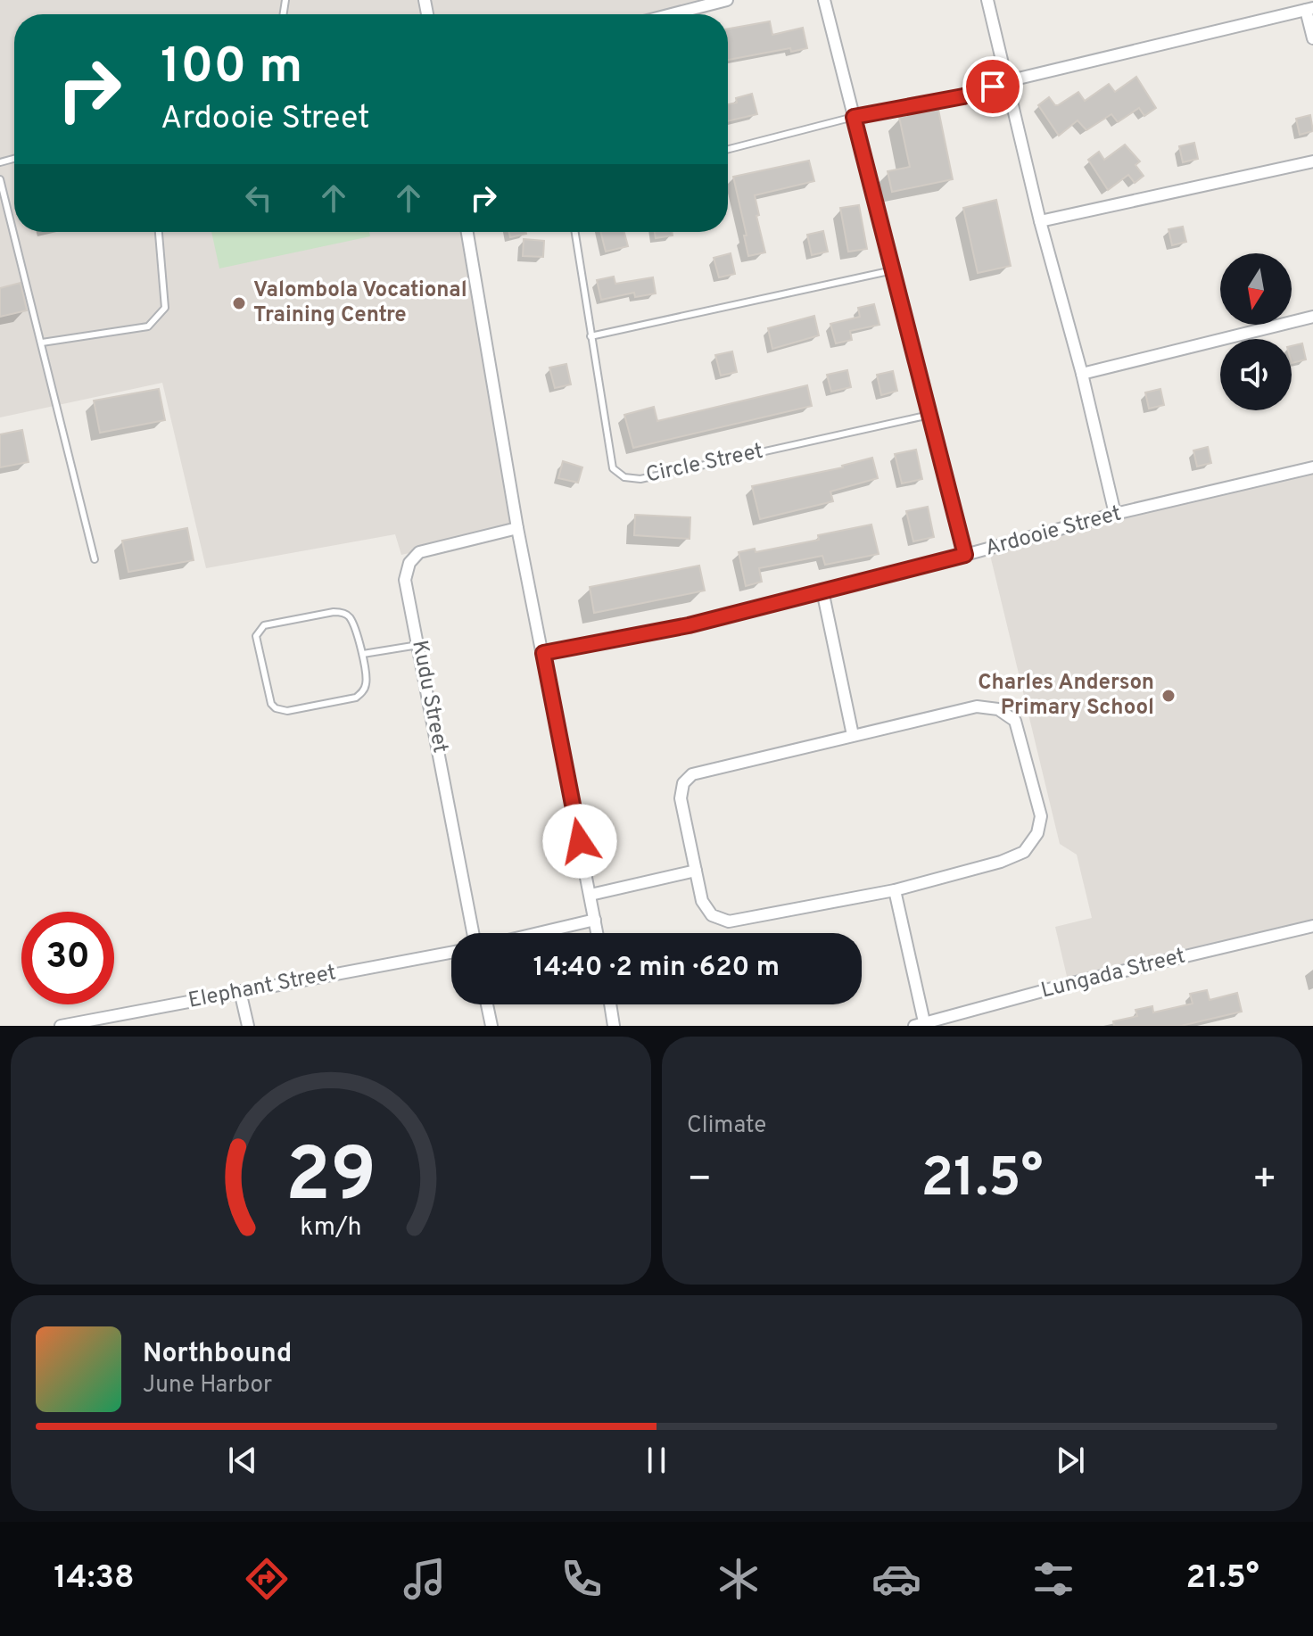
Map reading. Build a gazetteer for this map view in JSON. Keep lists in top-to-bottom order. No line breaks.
{"streets":{"street":["Ardooie Street","Kudu Street","Lungada Street","Elephant Street"],"lane":["Circle Street"]},"places":["Valombola Vocational Training Centre","Charles Anderson Primary School"],"north":"bottom","page":{"turn":["100 m","Ardooie Street"],"limit":"30","trip":"14:40 · 2 min · 620 m","tile":"Climate","heat":["−","21.5°","+"],"song":["Northbound","June Harbor"],"tabs":["14:38","21.5°"],"gauge":["29","km/h"]}}
